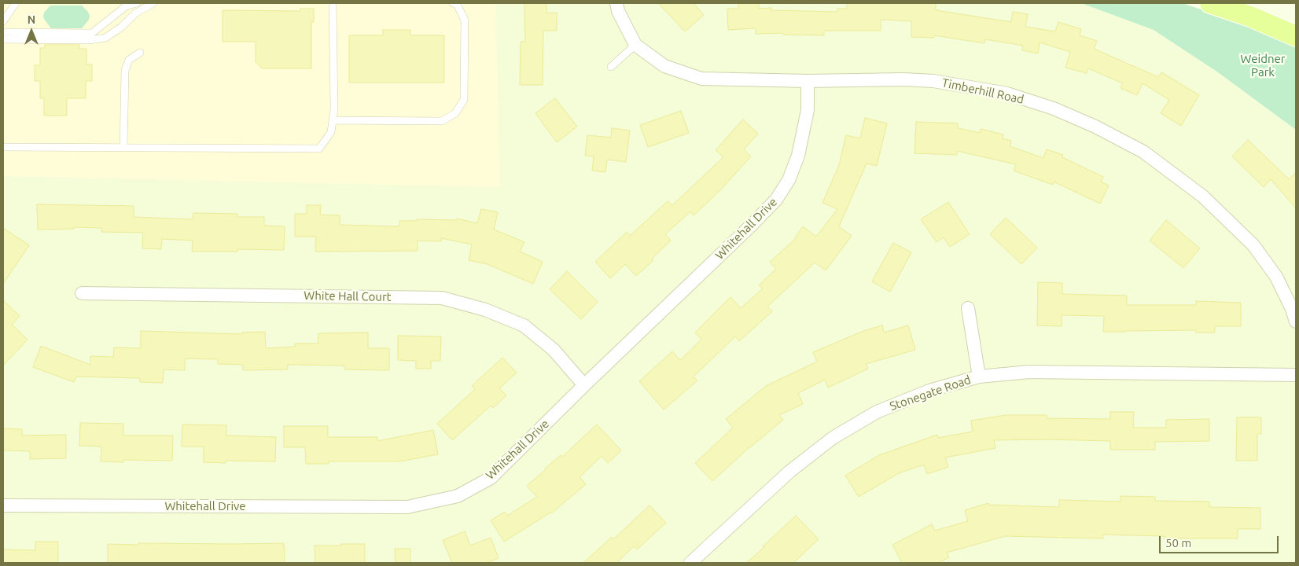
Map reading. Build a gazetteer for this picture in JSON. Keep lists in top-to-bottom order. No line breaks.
{"streets":{"street":["Timberhill Road","Whitehall Drive","White Hall Court","Stonegate Road"]},"crossings":[["Timberhill Road","Whitehall Drive"],["Whitehall Drive","White Hall Court"]],"parks":["Weidner Park"],"scale_bar":"50 m","north":"top"}
